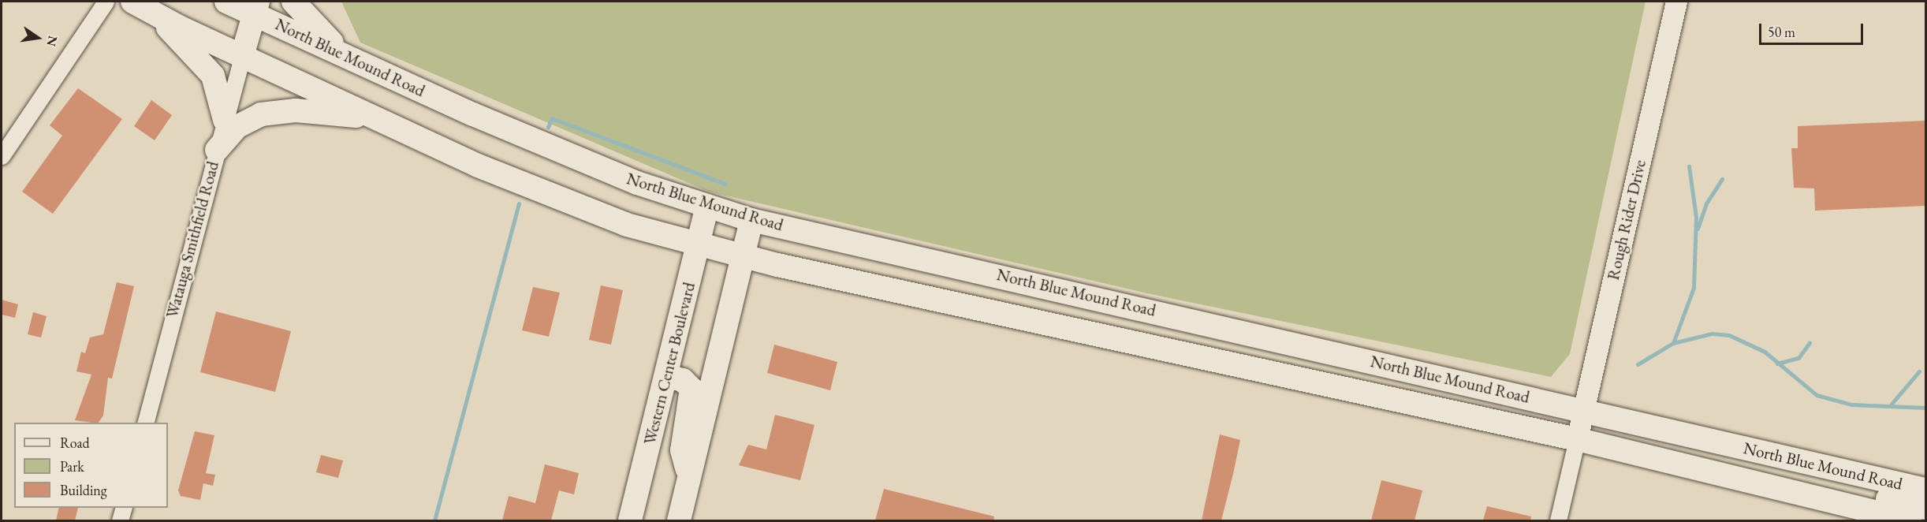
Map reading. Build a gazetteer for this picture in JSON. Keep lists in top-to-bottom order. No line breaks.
{"streets":{"main road":["North Blue Mound Road","Western Center Boulevard"],"street":["Rough Rider Drive","Watauga Smithfield Road"]},"crossings":[["North Blue Mound Road","Rough Rider Drive"],["North Blue Mound Road","Watauga Smithfield Road"],["North Blue Mound Road","Western Center Boulevard"]],"legend":["Road","Park","Building"],"scale_bar":"50 m","north":"right"}
